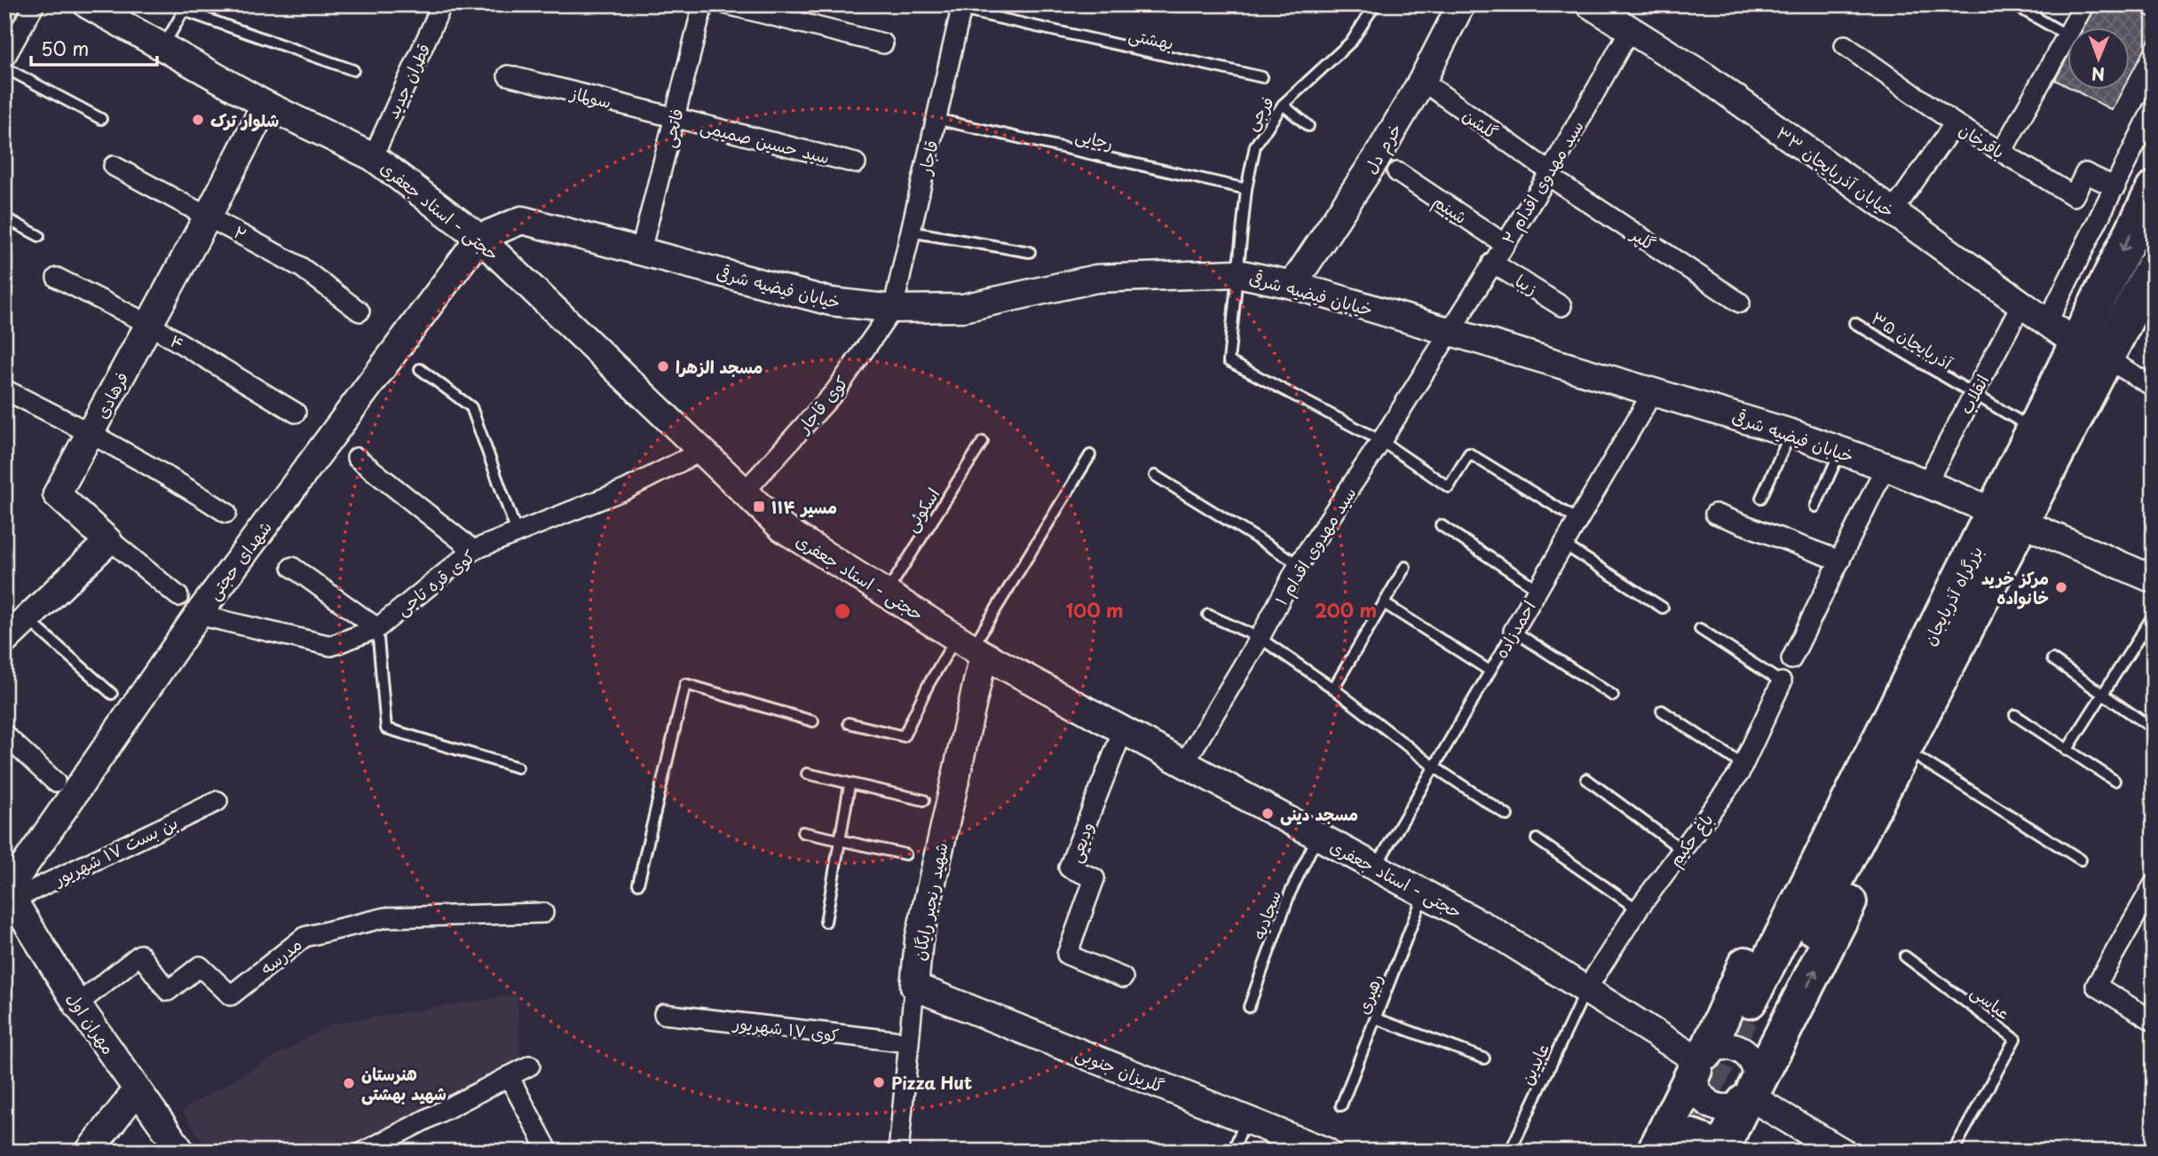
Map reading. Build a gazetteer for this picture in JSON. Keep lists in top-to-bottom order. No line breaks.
{"streets":{"highway":["بزرگراه آذربایجان"],"street":["قطران جدید","سولماز","گلشن","فاتحی","باقرخان","سید حسین صمیمی","خرم دل","قاجار","خیابان آذربایجان ۳۳","سید مهدوی اقدام ۲","شبنم","حجتی - استاد جعفری","۲","گلپر","زیبا","خیابان فیضیه شرقی","۴","انقلاب","فرهادی","کوی قاجار","سید مهدوی اقدام ۱","شهدای حجتی","کوی قره تاجی","احمدزاده","باغ حکیم","ودیعی","بن بست ۱۷ شهریور","شهید رنجبر رایگان","مدرسه","مهران اول","کوی ۱۷ شهریور","گلریزان جنوبی"],"lane":["بهشتی","فرجی","رجایی","آذربایجان ۳۵","اسکوئی","سجادیه","رهبری","عباسی","عابدین"]},"crossings":[["بهشتی","قاجار"],["قطران جدید","حجتی - استاد جعفری"],["سولماز","فاتحی"],["سولماز","سید حسین صمیمی"],["فرجی","رجایی"],["فرجی","خیابان فیضیه شرقی"],["فرجی","سید مهدوی اقدام ۱"],["گلشن","خرم دل"],["گلشن","سید مهدوی اقدام ۲"],["گلشن","گلپر"],["فاتحی","سید حسین صمیمی"],["فاتحی","خیابان فیضیه شرقی"],["رجایی","قاجار"],["خرم دل","خیابان فیضیه شرقی"],["قاجار","خیابان فیضیه شرقی"],["قاجار","کوی قاجار"],["خیابان آذربایجان ۳۳","سید مهدوی اقدام ۲"],["خیابان آذربایجان ۳۳","انقلاب"],["خیابان آذربایجان ۳۳","بزرگراه آذربایجان"],["سید مهدوی اقدام ۲","شبنم"],["سید مهدوی اقدام ۲","گلپر"],["سید مهدوی اقدام ۲","زیبا"],["سید مهدوی اقدام ۲","خیابان فیضیه شرقی"],["سید مهدوی اقدام ۲","سید مهدوی اقدام ۱"],["حجتی - استاد جعفری","خیابان فیضیه شرقی"],["حجتی - استاد جعفری","فرهادی"],["حجتی - استاد جعفری","کوی قاجار"],["حجتی - استاد جعفری","اسکوئی"],["حجتی - استاد جعفری","سید مهدوی اقدام ۱"],["حجتی - استاد جعفری","شهدای حجتی"],["حجتی - استاد جعفری","کوی قره تاجی"],["حجتی - استاد جعفری","احمدزاده"],["حجتی - استاد جعفری","باغ حکیم"],["حجتی - استاد جعفری","ودیعی"],["حجتی - استاد جعفری","شهید رنجبر رایگان"],["حجتی - استاد جعفری","سجادیه"],["حجتی - استاد جعفری","رهبری"],["حجتی - استاد جعفری","عابدین"],["۲","فرهادی"],["خیابان فیضیه شرقی","انقلاب"],["خیابان فیضیه شرقی","کوی قاجار"],["خیابان فیضیه شرقی","سید مهدوی اقدام ۱"],["خیابان فیضیه شرقی","شهدای حجتی"],["خیابان فیضیه شرقی","احمدزاده"],["آذربایجان ۳۵","انقلاب"],["۴","فرهادی"],["شهدای حجتی","کوی قره تاجی"],["شهدای حجتی","بن بست ۱۷ شهریور"],["شهدای حجتی","مهران اول"],["باغ حکیم","عابدین"],["بن بست ۱۷ شهریور","مهران اول"],["شهید رنجبر رایگان","کوی ۱۷ شهریور"],["شهید رنجبر رایگان","گلریزان جنوبی"],["مدرسه","مهران اول"]],"places":{"other":["شلوار ترک","مسجد الزهرا","مرکز خرید خانواده","مسجد دینی","Pizza Hut","هنرستان شهید بهشتی"],"transit":["مسیر ۱۱۴"]},"scale_bar":"50 m","north":"bottom","rings":["100 m","200 m"]}
